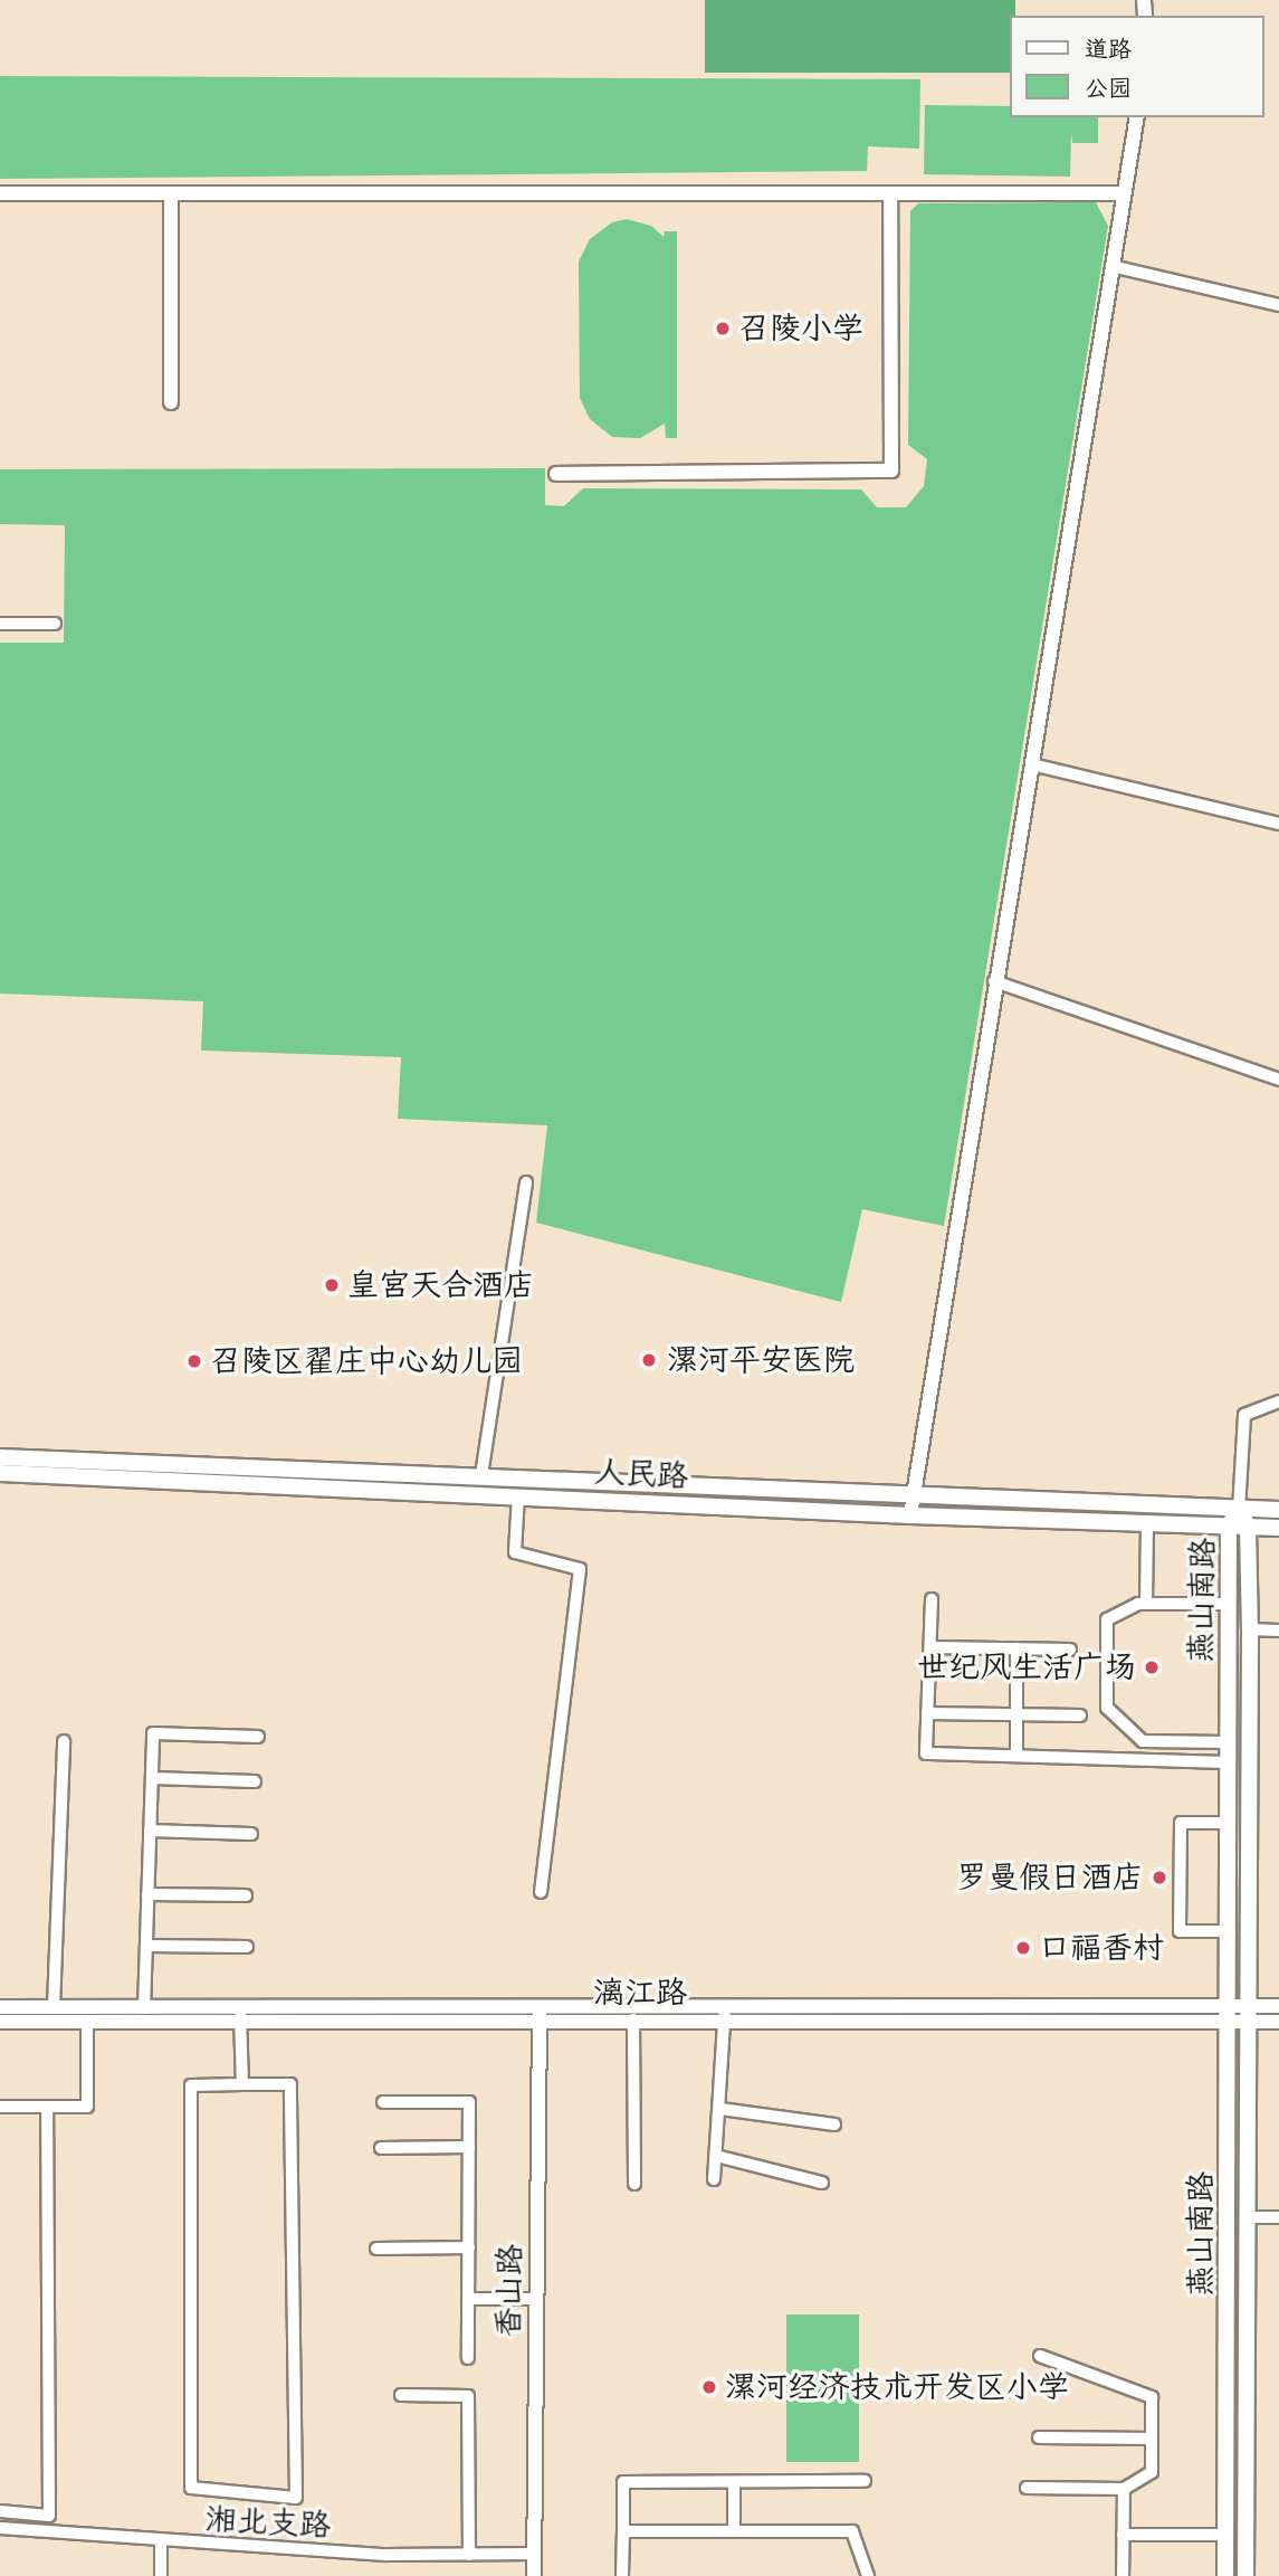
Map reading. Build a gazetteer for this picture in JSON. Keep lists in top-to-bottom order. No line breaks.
{"streets":{"main road":["人民路","燕山南路"],"street":["漓江路","香山路","湘北支路"]},"crossings":[["人民路","燕山南路"],["燕山南路","漓江路"],["漓江路","香山路"],["香山路","湘北支路"]],"places":["召陵小学","皇宫天合酒店","漯河平安医院","召陵区翟庄中心幼儿园","世纪风生活广场","罗曼假日酒店","口福香村","漯河经济技术开发区小学"],"legend":["道路","公园"]}
